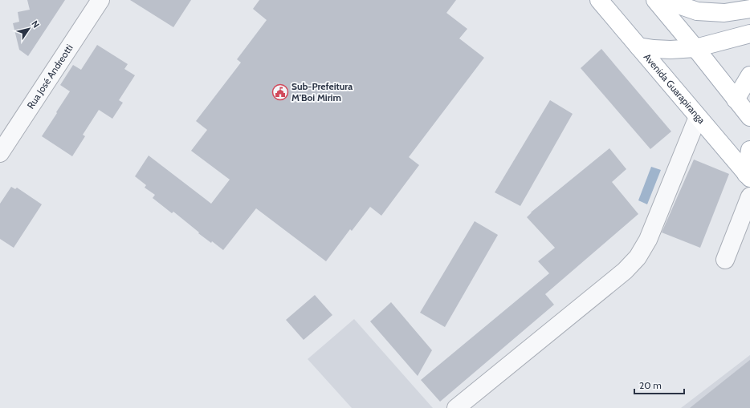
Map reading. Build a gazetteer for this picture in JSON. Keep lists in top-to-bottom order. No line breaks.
{"streets":{"main road":["Avenida Guarapiranga"],"street":["Rua José Andreotti"]},"places":{"public building":["Sub-Prefeitura M'Boi Mirim"]},"scale_bar":"20 m","north":"top right"}
